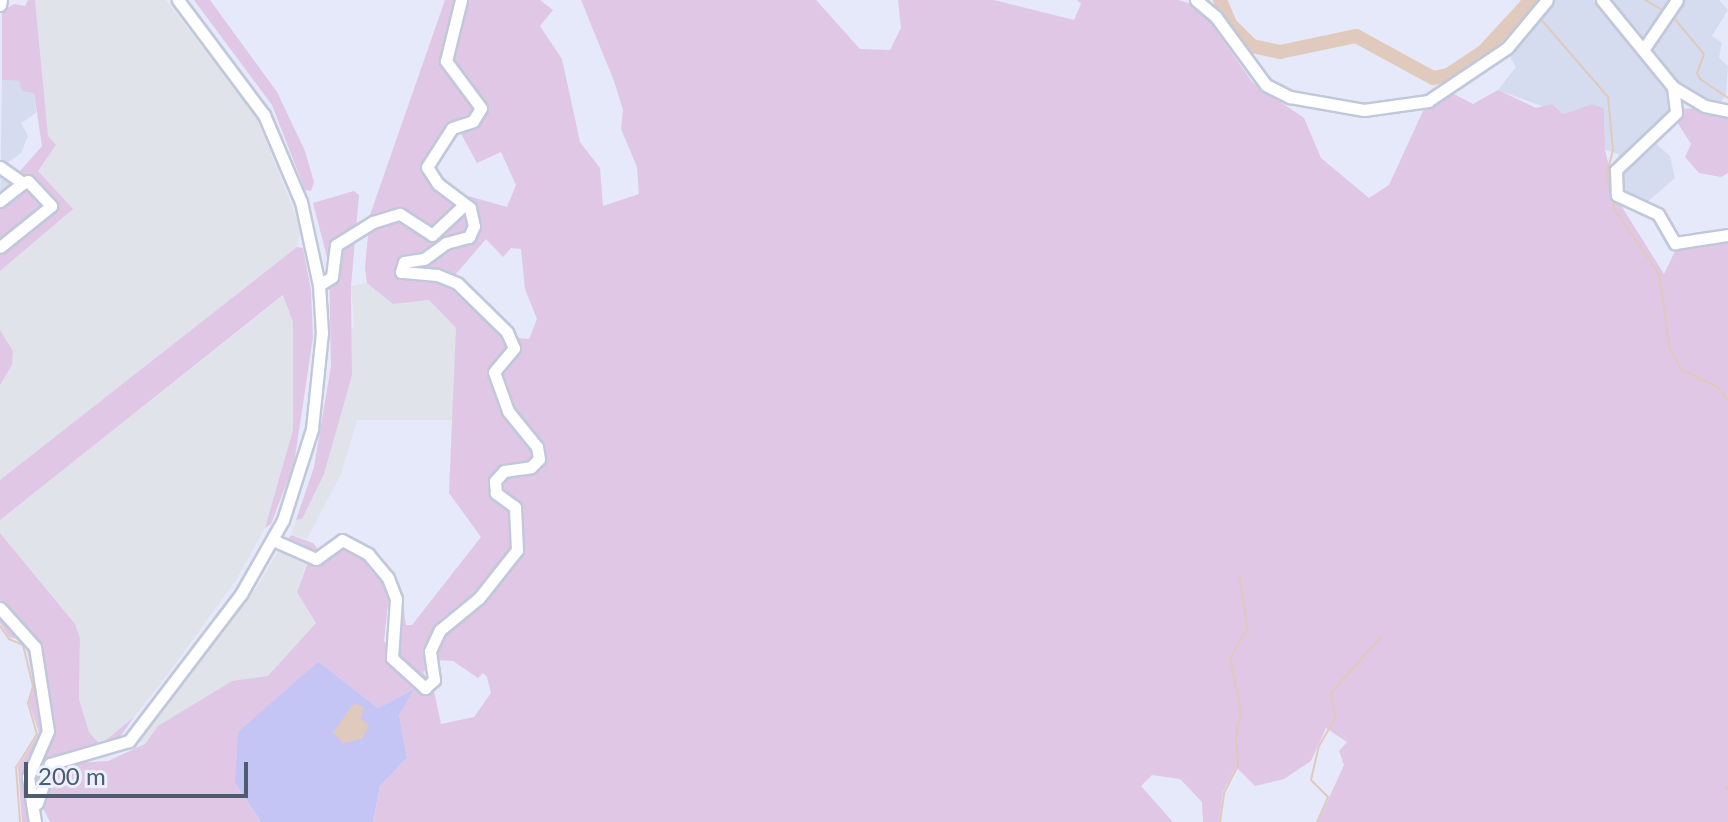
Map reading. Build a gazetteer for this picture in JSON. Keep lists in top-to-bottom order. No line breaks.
{"scale_bar":"200 m"}
